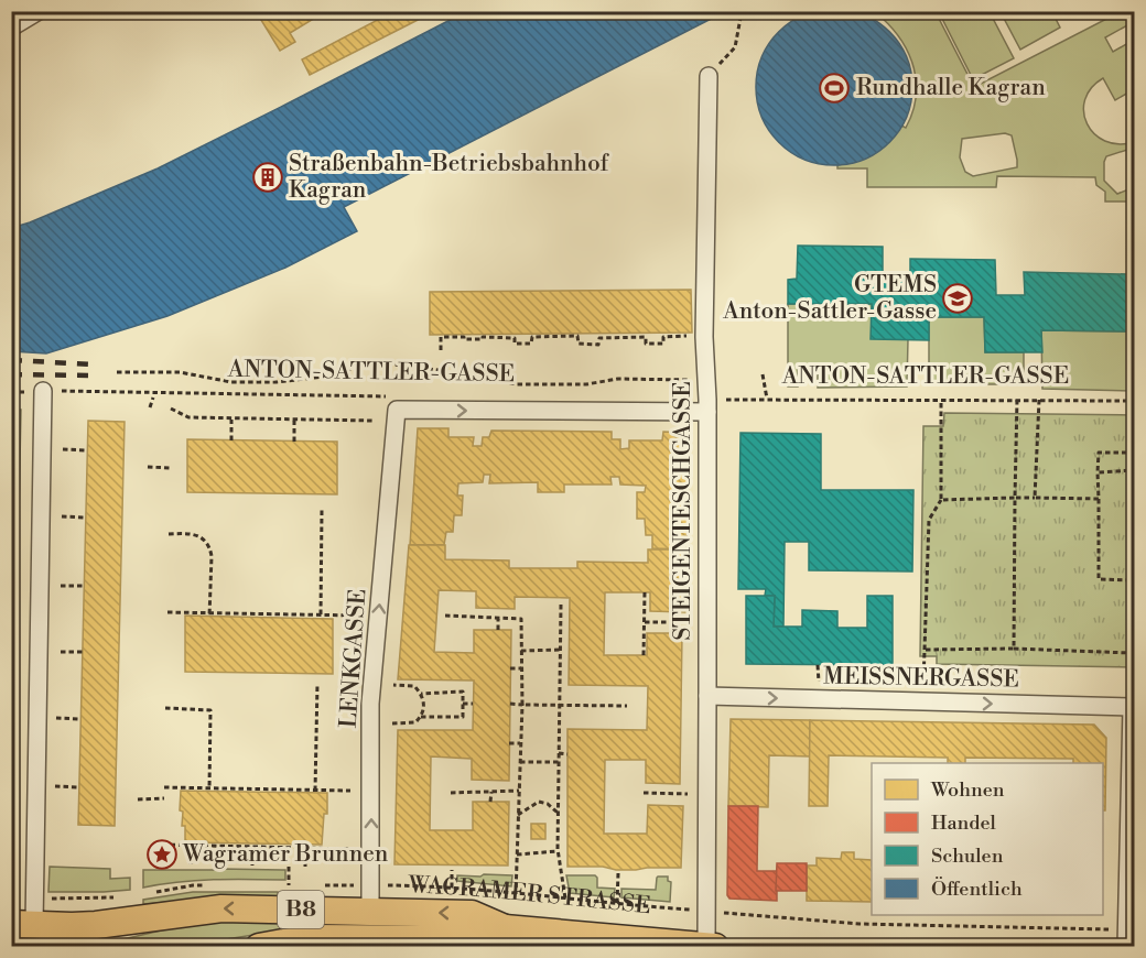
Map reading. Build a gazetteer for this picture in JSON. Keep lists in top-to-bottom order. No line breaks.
{"streets":{"main road":["WAGRAMER STRASSE","B8"],"street":["ANTON-SATTLER-GASSE","STEIGENTESCHGASSE","LENKGASSE","MEISSNERGASSE"]},"crossings":[["ANTON-SATTLER-GASSE","STEIGENTESCHGASSE"],["ANTON-SATTLER-GASSE","LENKGASSE"],["STEIGENTESCHGASSE","MEISSNERGASSE"],["STEIGENTESCHGASSE","WAGRAMER STRASSE"],["LENKGASSE","WAGRAMER STRASSE"]],"one_way":["LENKGASSE","MEISSNERGASSE"],"places":{"sports":["Rundhalle Kagran"],"building":["Straßenbahn-Betriebsbahnhof Kagran"],"school or university":["GTEMS Anton-Sattler-Gasse"],"place":["Wagramer Brunnen"]},"legend":["Wohnen","Handel","Schulen","Öffentlich"]}
